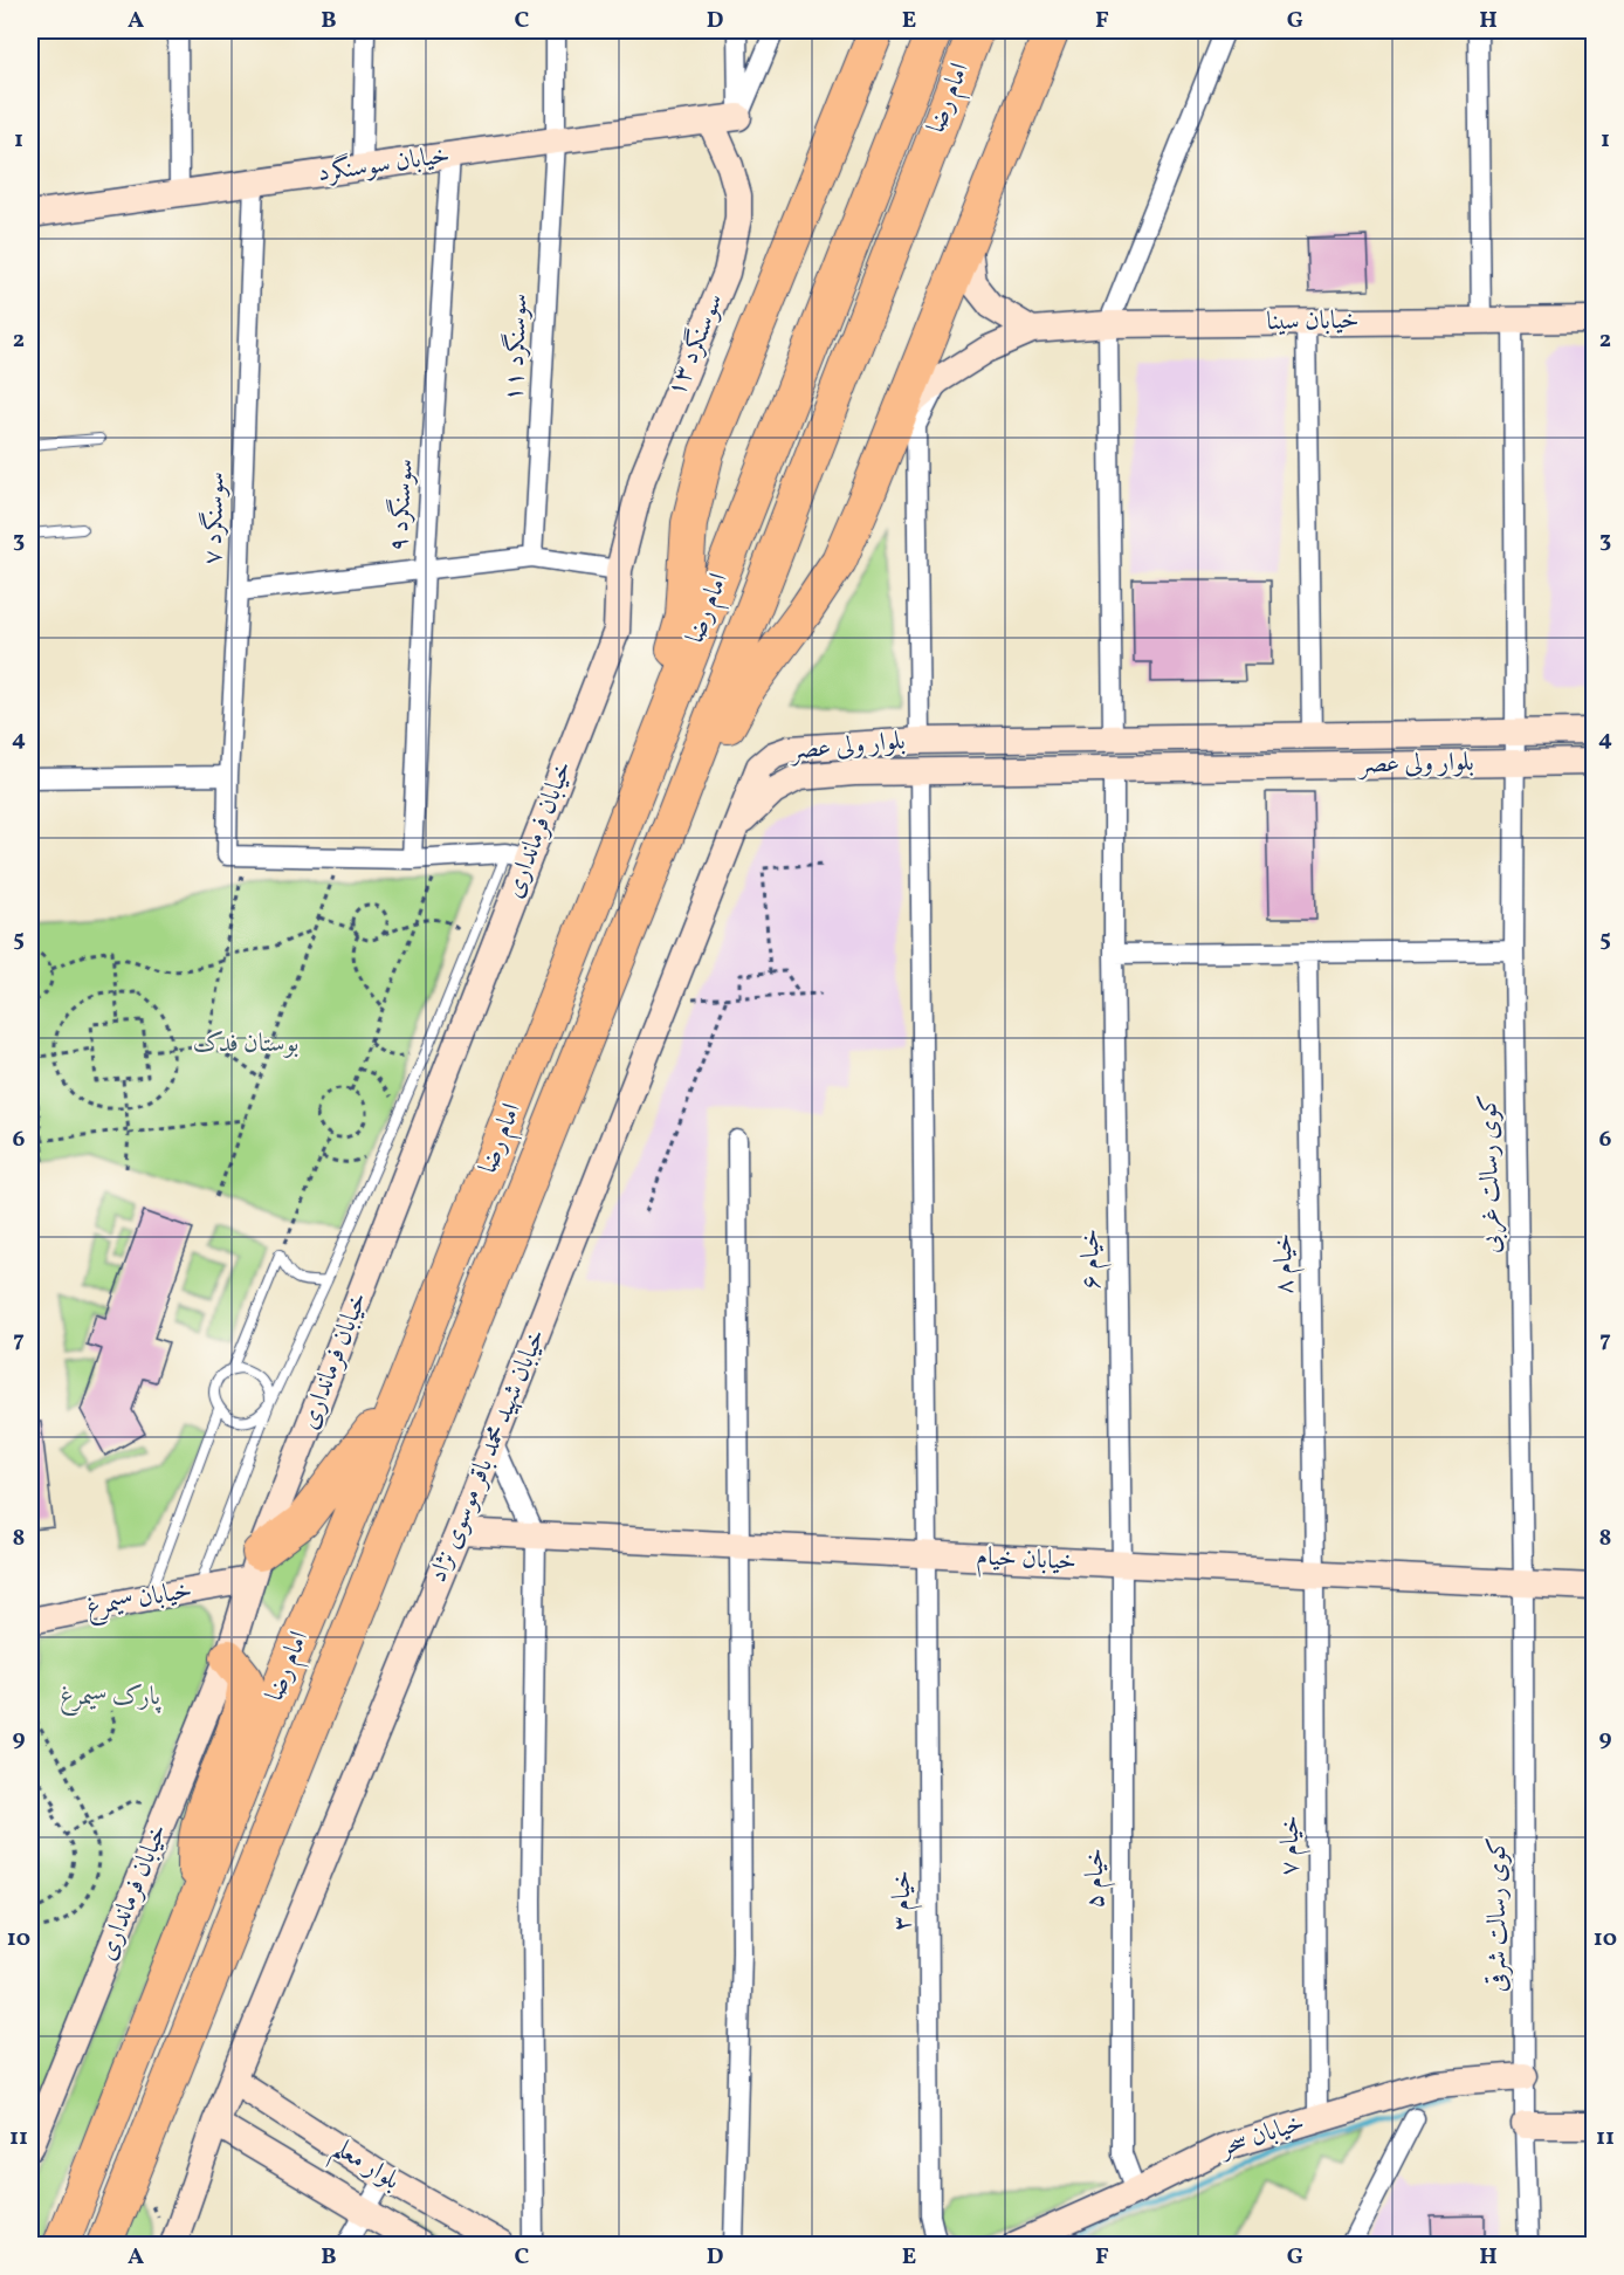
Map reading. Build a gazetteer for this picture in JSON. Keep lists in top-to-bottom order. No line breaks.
{"streets":{"highway":["امام رضا"],"main road":["خیابان سوسنگرد","خیابان سینا","سوسنگرد ۱۳","بلوار ولی عصر","خیابان فرمانداری","خیابان شهید محمد باقر موسوی نژاد","خیابان خیام","خیابان سیمرغ","خیابان سحر","بلوار معلم"],"street":["سوسنگرد ۱۱","سوسنگرد ۹","سوسنگرد ۷","کوی رسالت غربی","خیام ۶","خیام ۸","خیام ۷","خیام ۵","خیام ۳","کوی رسالت شرقی"]},"crossings":[["خیابان سوسنگرد","سوسنگرد ۱۳"],["خیابان سوسنگرد","سوسنگرد ۱۱"],["خیابان سوسنگرد","سوسنگرد ۹"],["خیابان سوسنگرد","سوسنگرد ۷"],["خیابان سینا","کوی رسالت غربی"],["سوسنگرد ۱۳","خیابان فرمانداری"],["بلوار ولی عصر","کوی رسالت غربی"],["بلوار ولی عصر","خیام ۶"],["بلوار ولی عصر","خیابان شهید محمد باقر موسوی نژاد"],["بلوار ولی عصر","خیام ۳"],["خیابان فرمانداری","خیابان سیمرغ"],["کوی رسالت غربی","خیابان خیام"],["کوی رسالت غربی","کوی رسالت شرقی"],["خیام ۶","خیابان خیام"],["خیام ۶","خیام ۵"],["خیام ۸","خیابان خیام"],["خیام ۸","خیام ۷"],["خیابان شهید محمد باقر موسوی نژاد","خیابان خیام"],["خیابان شهید محمد باقر موسوی نژاد","بلوار معلم"],["خیابان خیام","خیام ۷"],["خیابان خیام","خیام ۵"],["خیابان خیام","خیام ۳"],["خیابان خیام","کوی رسالت شرقی"],["خیام ۷","خیابان سحر"],["خیام ۵","خیابان سحر"],["کوی رسالت شرقی","خیابان سحر"]],"parks":["بوستان فدک","پارک سیمرغ"],"grid":{"columns":["A","B","C","D","E","F","G","H"],"rows":["1","2","3","4","5","6","7","8","9","10","11"]}}
